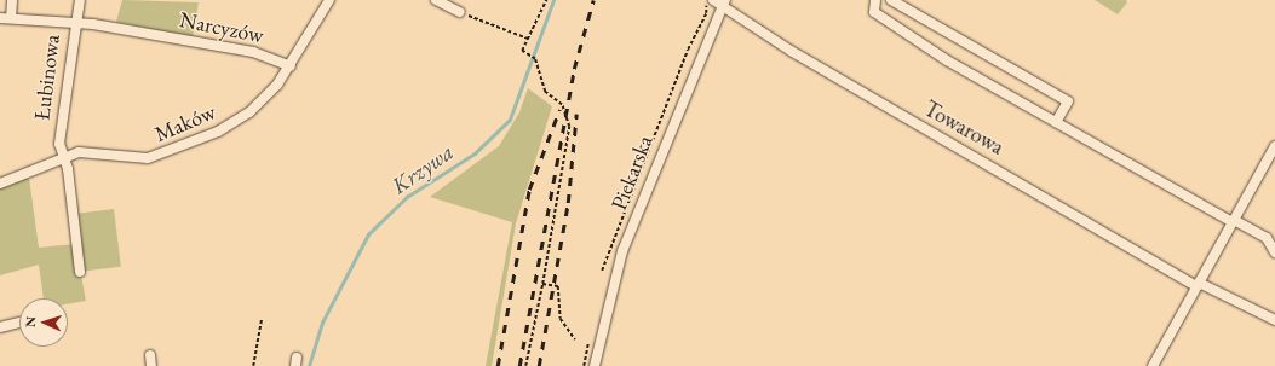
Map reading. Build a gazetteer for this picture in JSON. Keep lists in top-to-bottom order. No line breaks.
{"streets":{"street":["Narcyzów","Łubinowa","Maków","Towarowa","Piekarska"]},"crossings":[["Narcyzów","Łubinowa"],["Narcyzów","Maków"],["Łubinowa","Maków"],["Towarowa","Piekarska"]],"water":["Krzywa"],"north":"left"}
